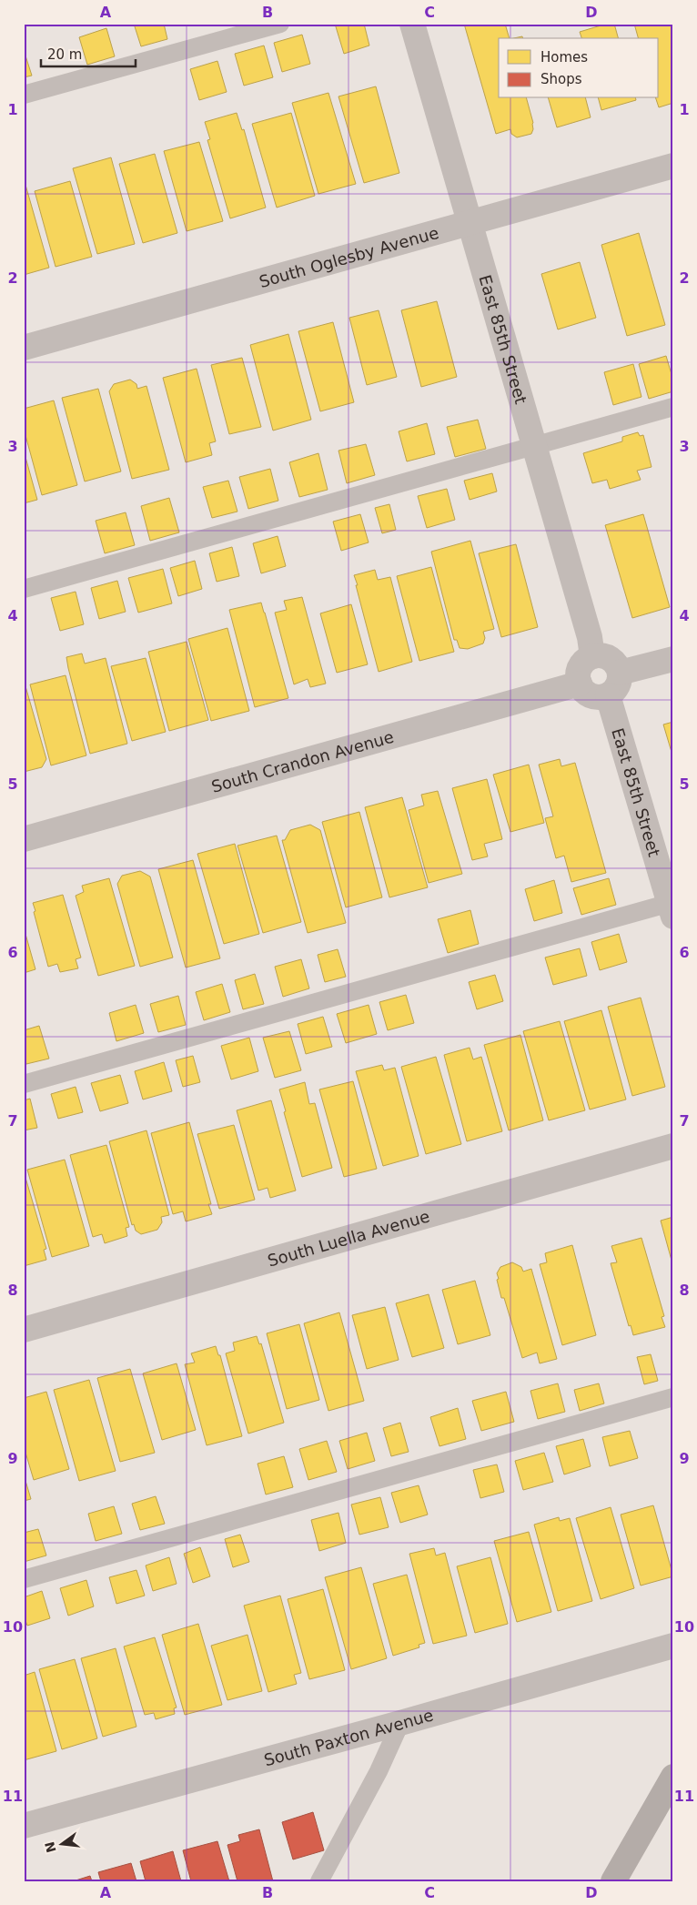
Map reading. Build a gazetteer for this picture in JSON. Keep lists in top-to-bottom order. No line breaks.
{"streets":{"street":["South Oglesby Avenue","East 85th Street","South Crandon Avenue","South Luella Avenue","South Paxton Avenue"]},"crossings":[["South Oglesby Avenue","East 85th Street"],["East 85th Street","South Crandon Avenue"]],"legend":["Homes","Shops"],"scale_bar":"20 m","north":"left","grid":{"columns":["A","B","C","D"],"rows":["1","2","3","4","5","6","7","8","9","10","11"]}}
